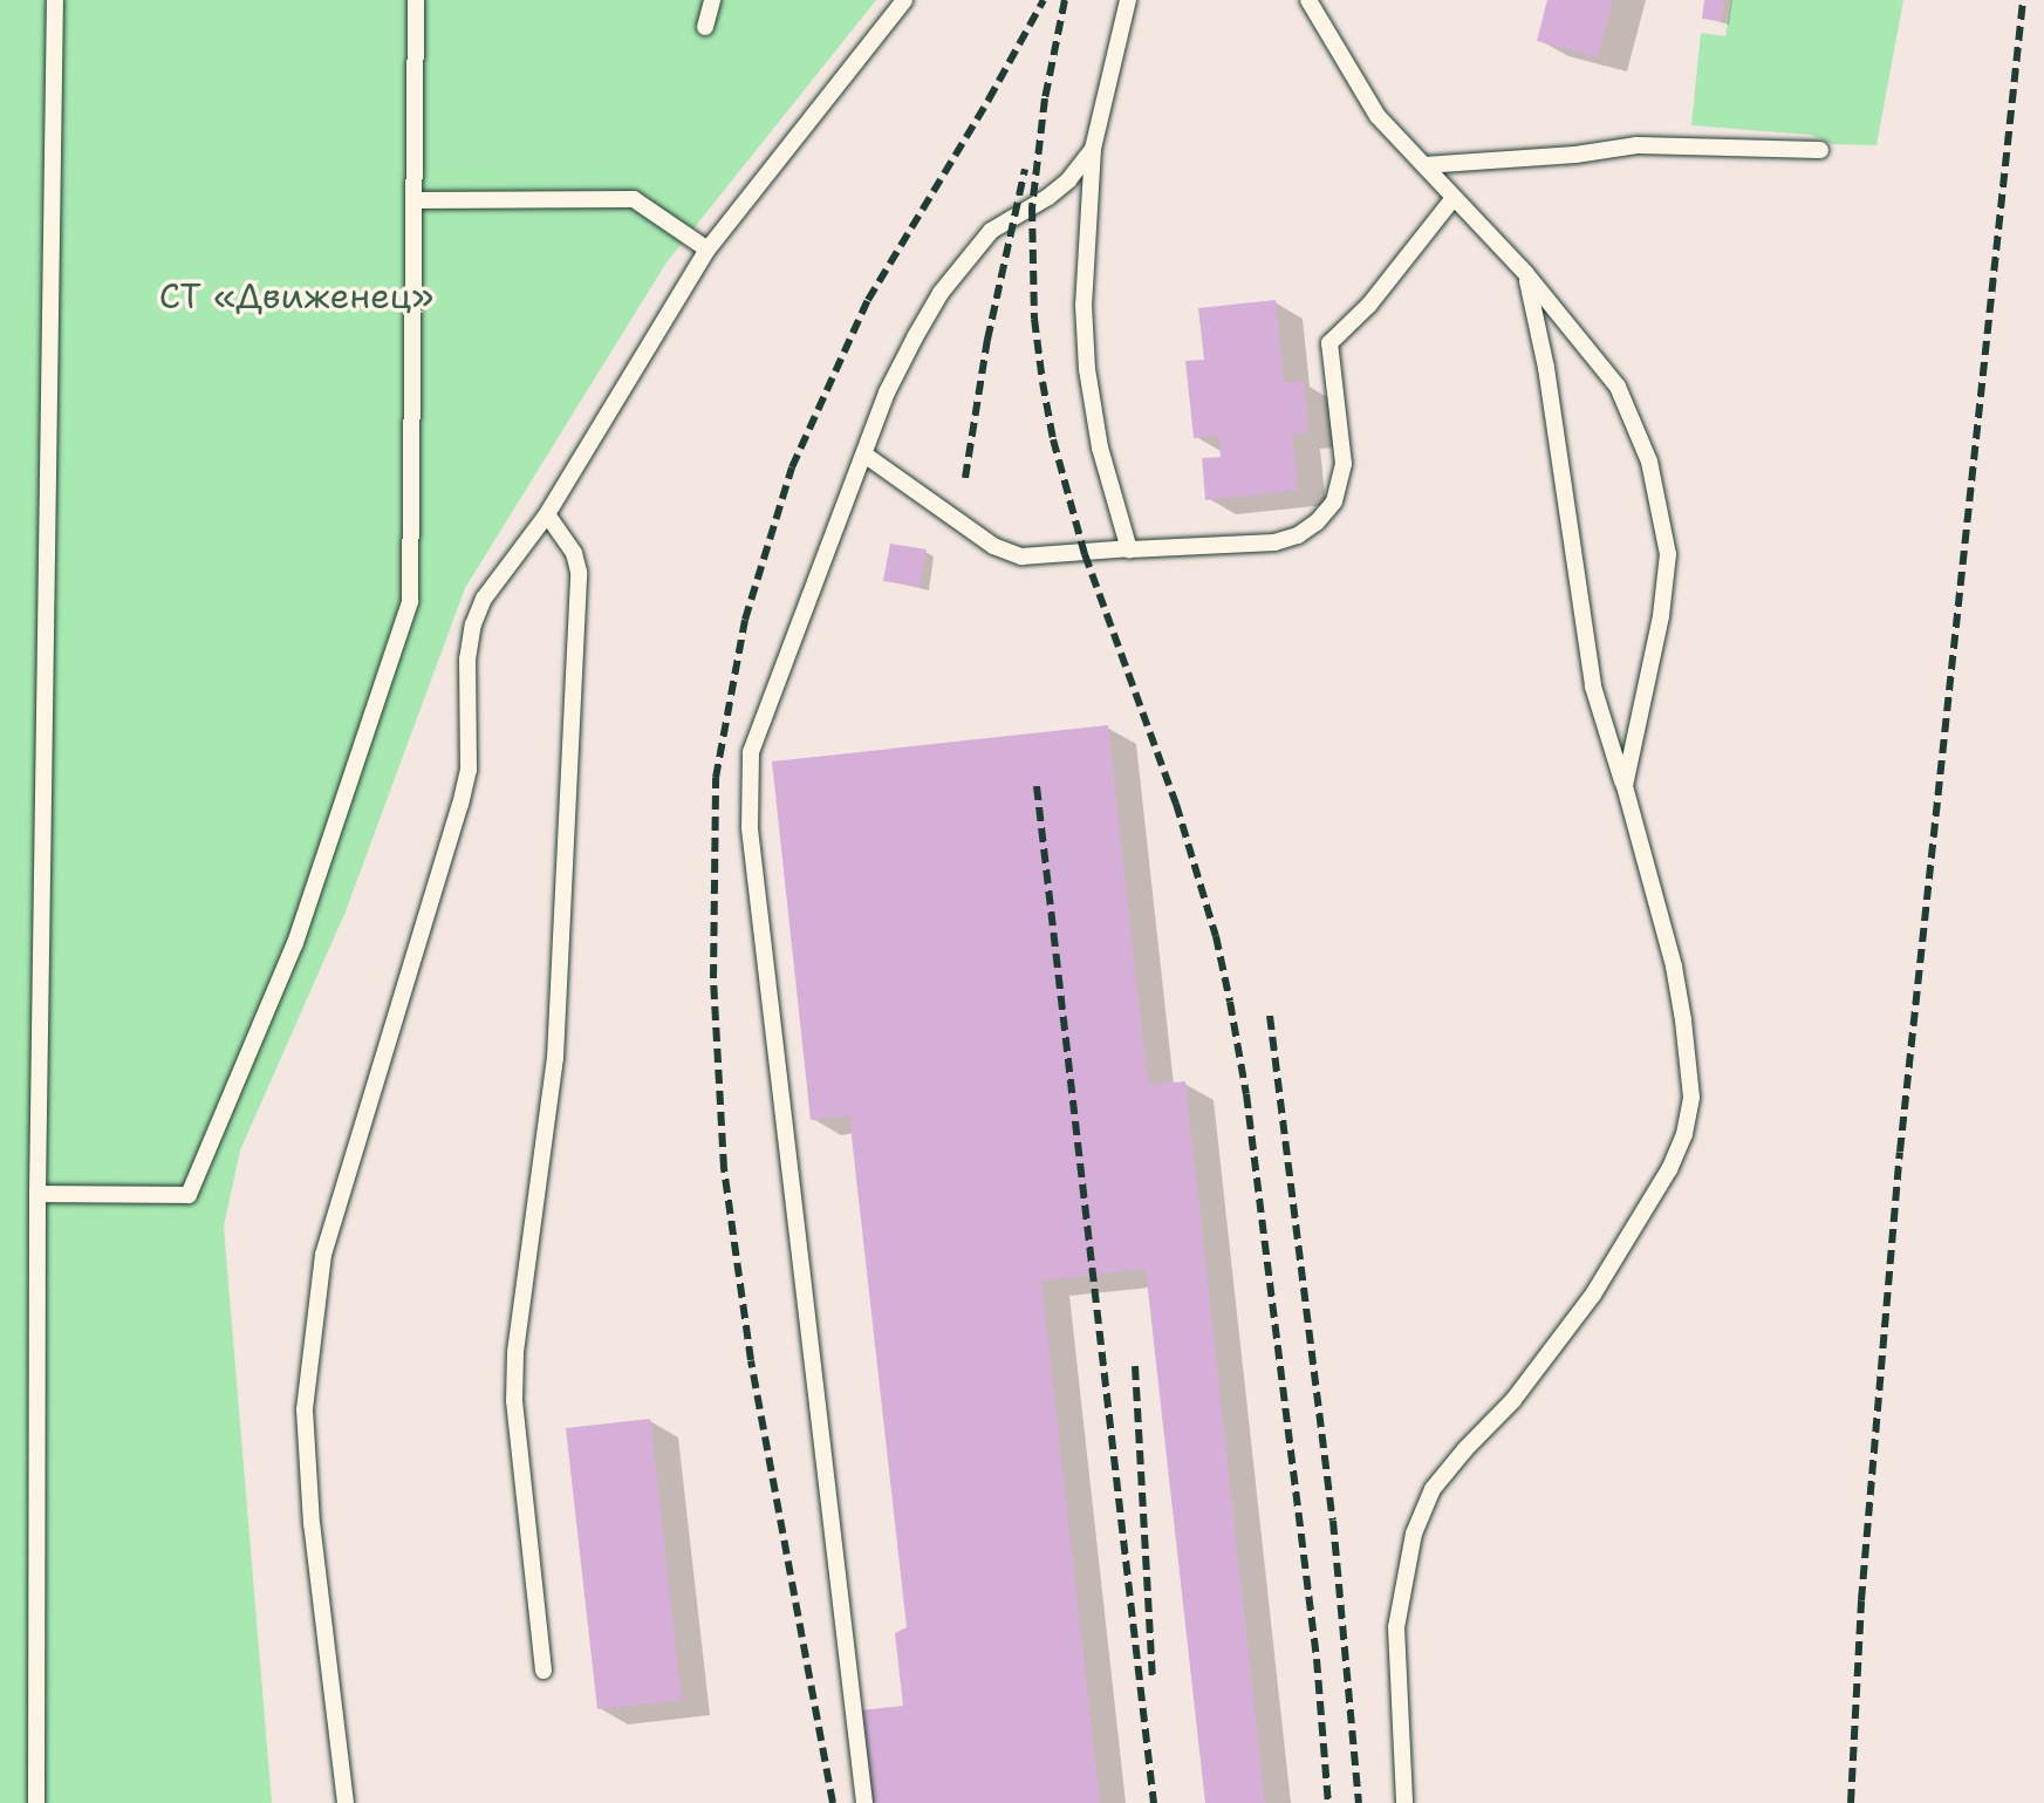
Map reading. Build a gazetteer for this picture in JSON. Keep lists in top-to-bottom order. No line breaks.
{"parks":["СТ «Движенец»"]}
